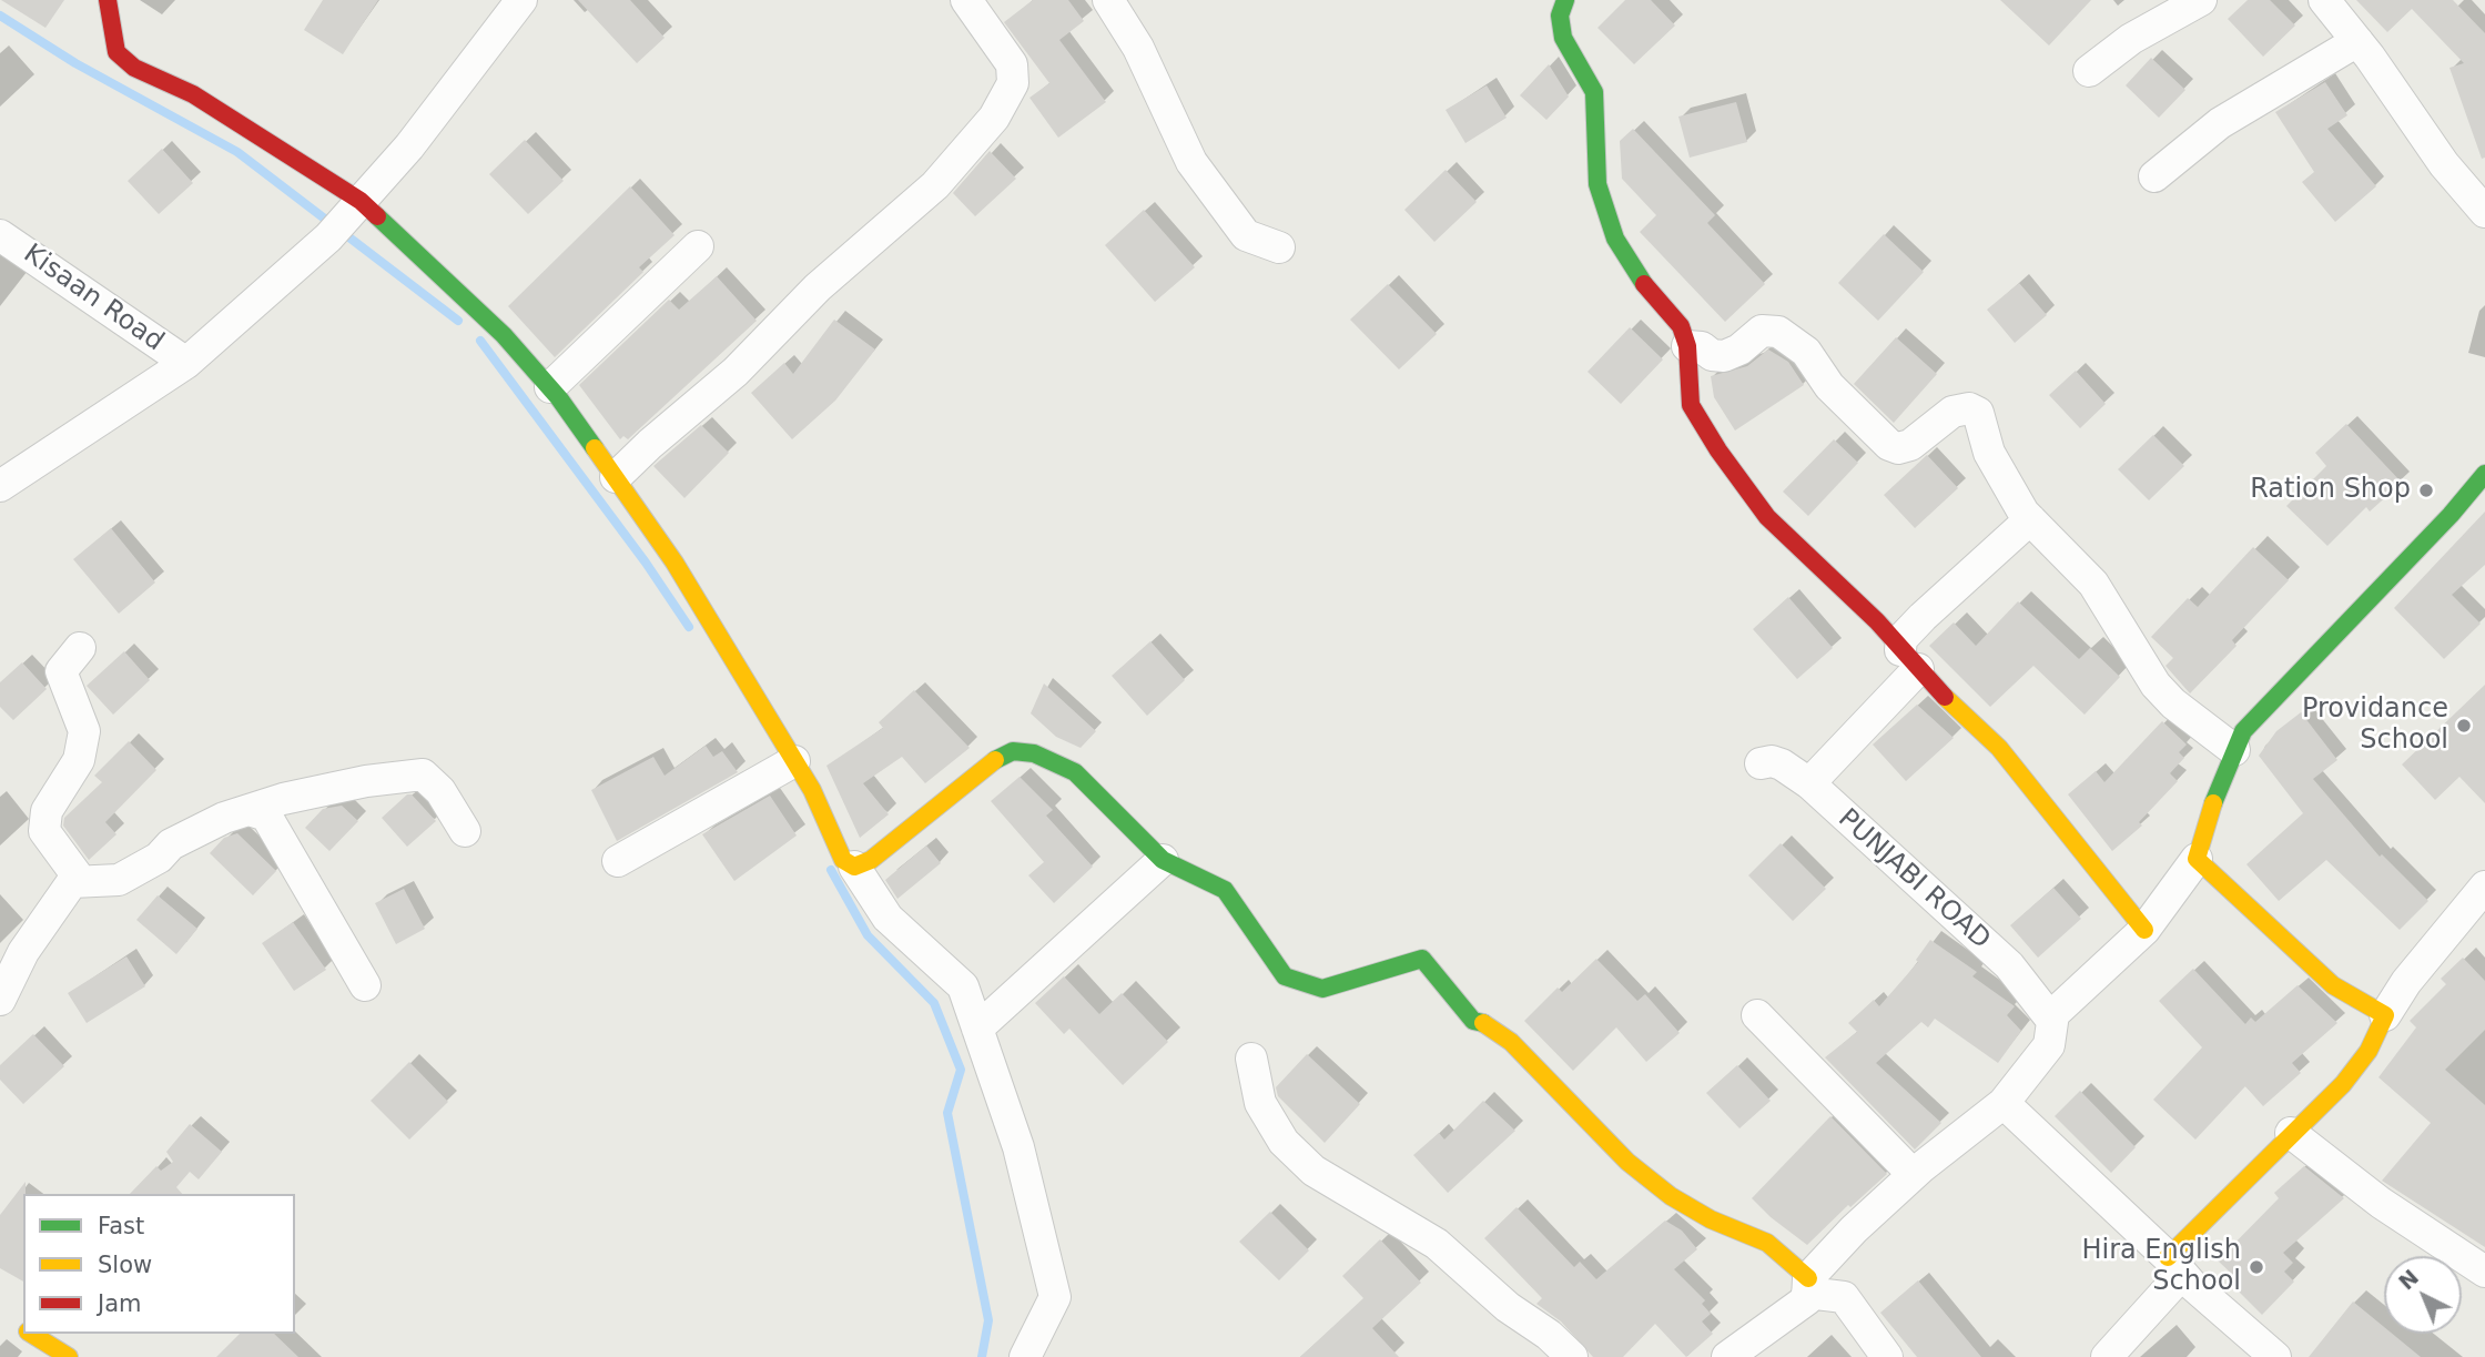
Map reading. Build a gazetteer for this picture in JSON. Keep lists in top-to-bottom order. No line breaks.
{"streets":{"street":["Kisaan Road","PUNJABI ROAD"]},"places":["Ration Shop","Providance School","Hira English School"],"legend":["Fast","Slow","Jam"],"north":"top left"}
